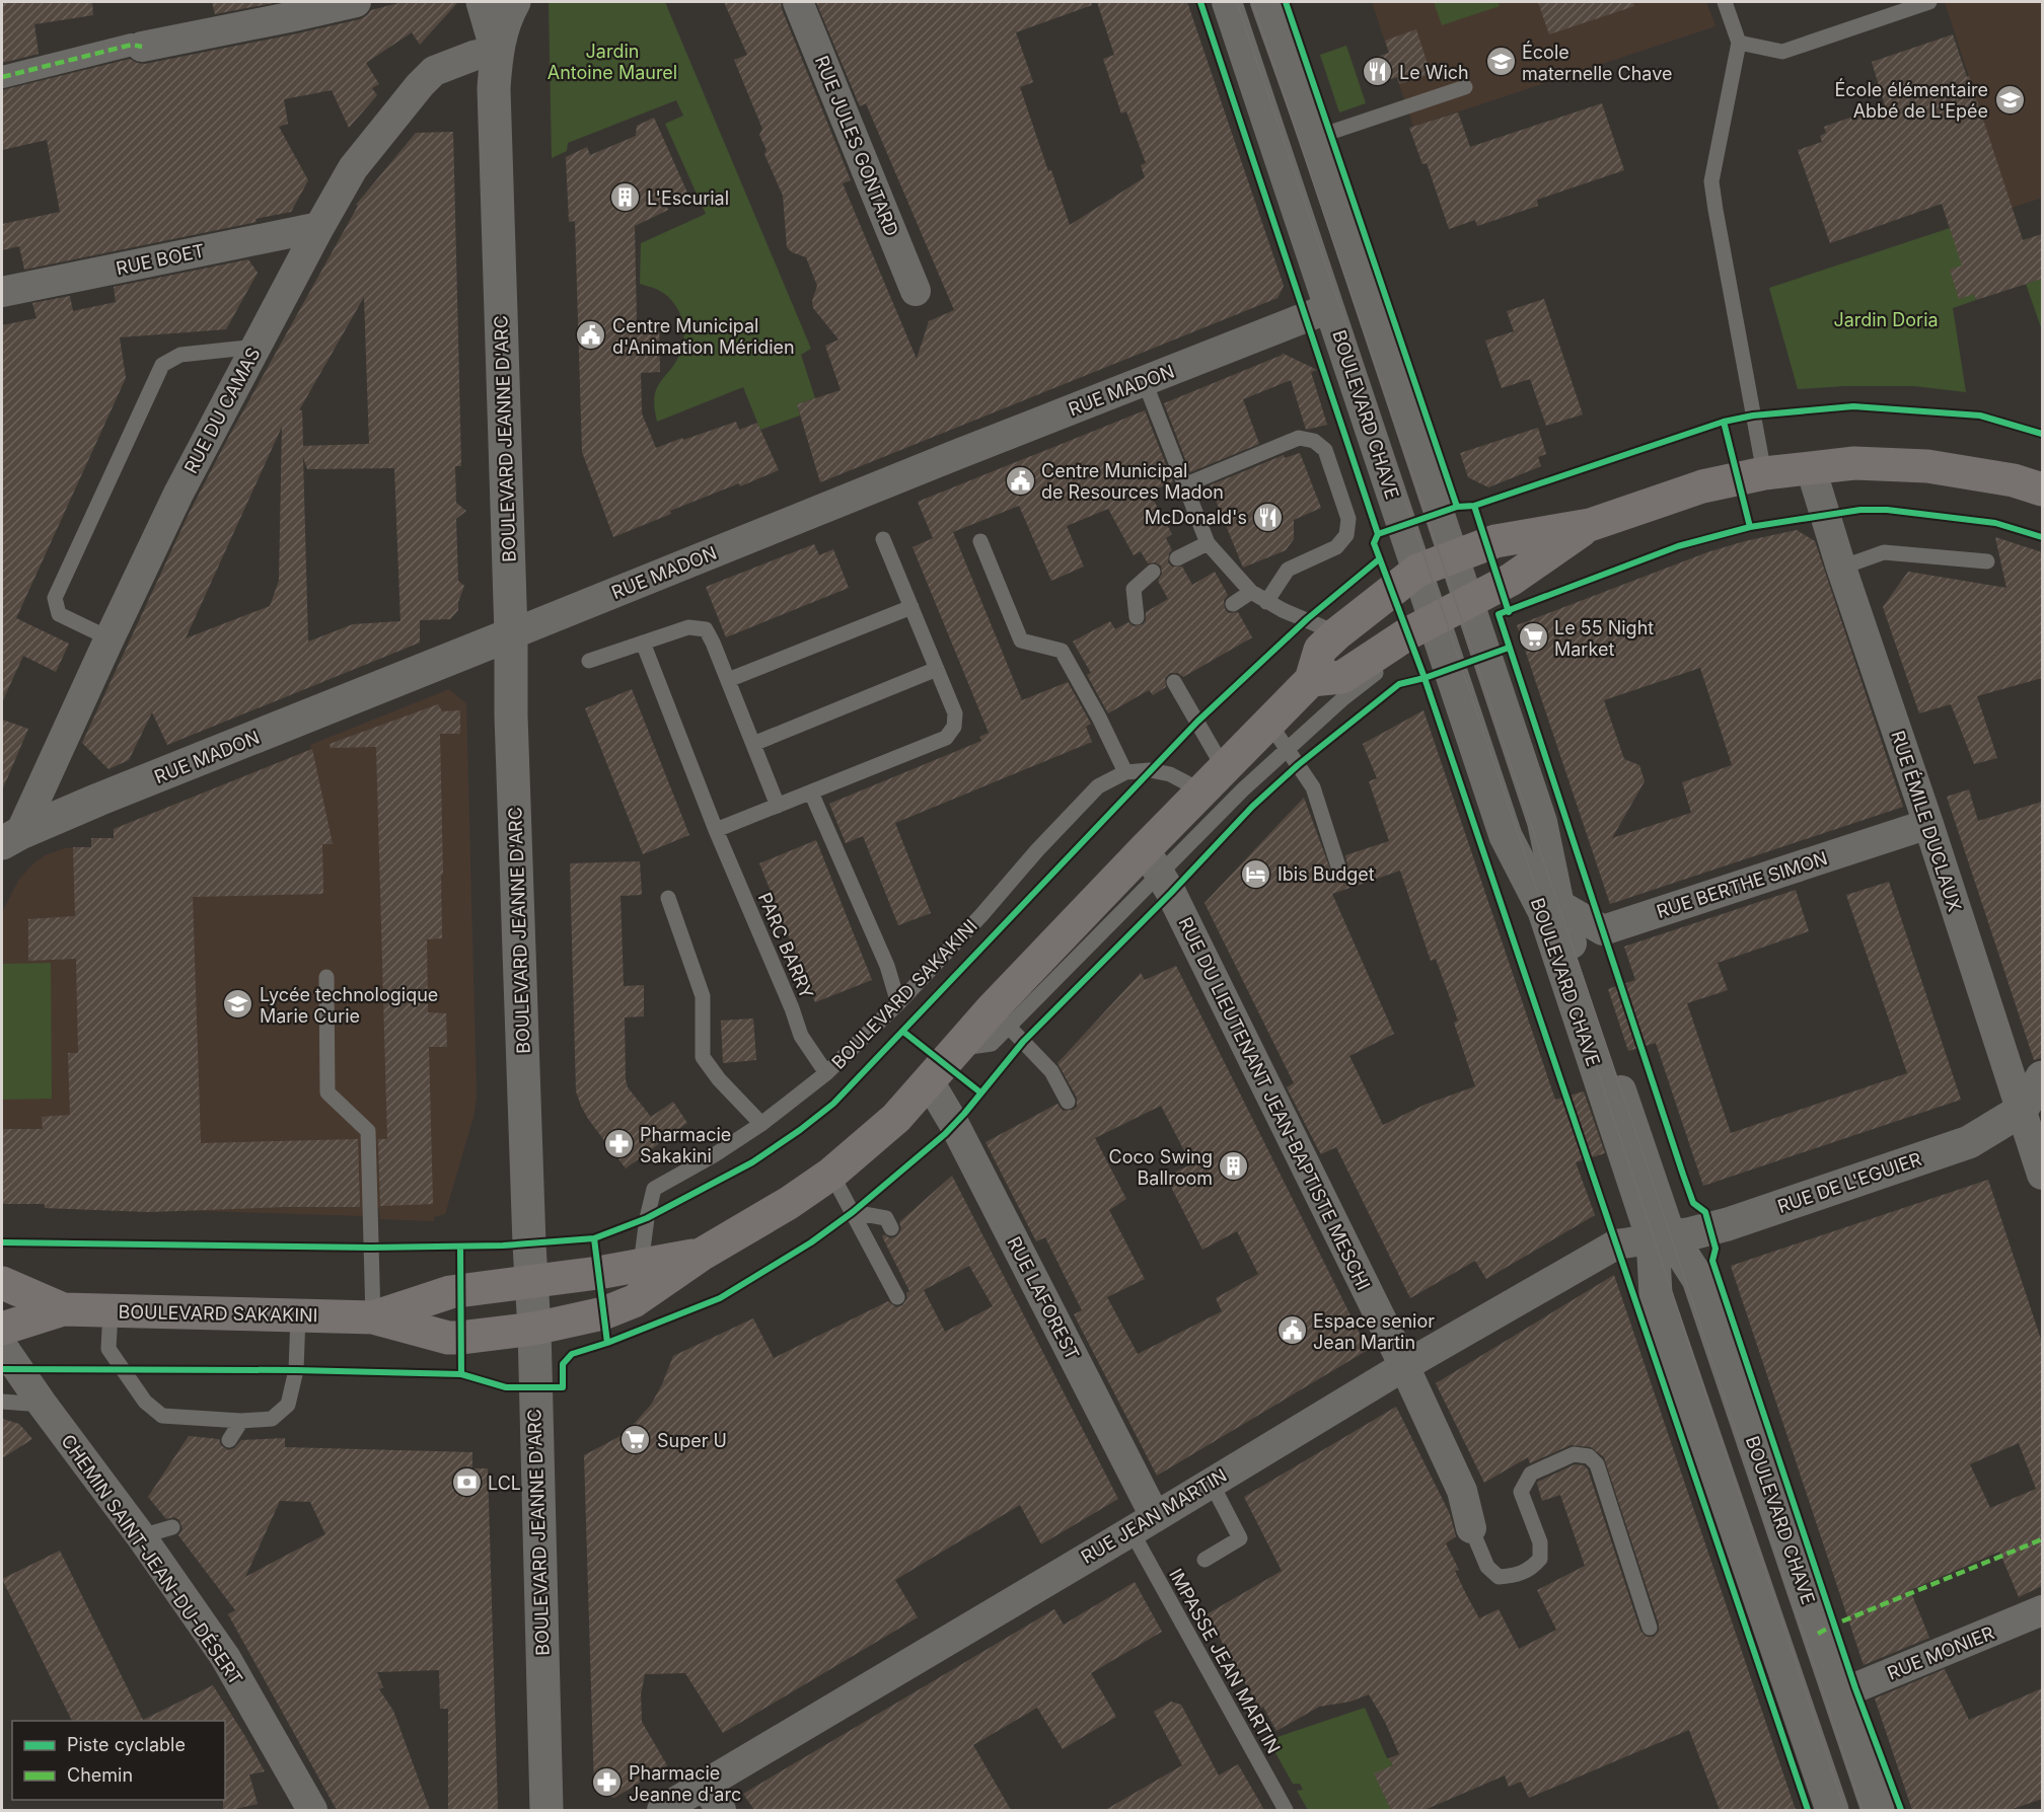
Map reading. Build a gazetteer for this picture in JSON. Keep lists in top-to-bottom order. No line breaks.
{"streets":{"main road":["BOULEVARD SAKAKINI"],"street":["RUE JULES GONTARD","RUE BOET","RUE MADON","RUE DU CAMAS","BOULEVARD CHAVE","BOULEVARD JEANNE D'ARC","RUE ÉMILE DUCLAUX","RUE BERTHE SIMON","RUE DU LIEUTENANT JEAN-BAPTISTE MESCHI","RUE DE L'EGUIER","RUE LAFOREST","RUE JEAN MARTIN","CHEMIN SAINT-JEAN-DU-DÉSERT","RUE MONIER"],"lane":["PARC BARRY","IMPASSE JEAN MARTIN"]},"crossings":[["RUE BOET","RUE DU CAMAS"],["RUE MADON","RUE DU CAMAS"],["RUE MADON","BOULEVARD CHAVE"],["RUE MADON","BOULEVARD JEANNE D'ARC"],["RUE DU CAMAS","BOULEVARD JEANNE D'ARC"],["BOULEVARD CHAVE","RUE BERTHE SIMON"],["BOULEVARD CHAVE","RUE DE L'EGUIER"],["BOULEVARD CHAVE","RUE JEAN MARTIN"],["BOULEVARD CHAVE","RUE MONIER"],["BOULEVARD JEANNE D'ARC","BOULEVARD SAKAKINI"],["RUE ÉMILE DUCLAUX","RUE BERTHE SIMON"],["RUE ÉMILE DUCLAUX","RUE DE L'EGUIER"],["PARC BARRY","BOULEVARD SAKAKINI"],["BOULEVARD SAKAKINI","RUE DU LIEUTENANT JEAN-BAPTISTE MESCHI"],["BOULEVARD SAKAKINI","RUE LAFOREST"],["RUE DU LIEUTENANT JEAN-BAPTISTE MESCHI","RUE JEAN MARTIN"],["RUE DE L'EGUIER","RUE JEAN MARTIN"],["RUE LAFOREST","RUE JEAN MARTIN"],["RUE LAFOREST","IMPASSE JEAN MARTIN"],["RUE JEAN MARTIN","IMPASSE JEAN MARTIN"]],"parks":["Jardin Antoine Maurel","Jardin Doria"],"places":{"school or university":["École maternelle Chave","École élémentaire Abbé de L'Epée","Lycée technologique Marie Curie"],"restaurant":["Le Wich","McDonald's"],"building":["L'Escurial","Coco Swing Ballroom"],"public building":["Centre Municipal d'Animation Méridien","Centre Municipal de Resources Madon","Espace senior Jean Martin"],"supermarket":["Le 55 Night Market","Super U"],"hotel":["Ibis Budget"],"pharmacy":["Pharmacie Sakakini","Pharmacie Jeanne d'arc"],"bank":["LCL"]},"legend":["Piste cyclable","Chemin"]}
